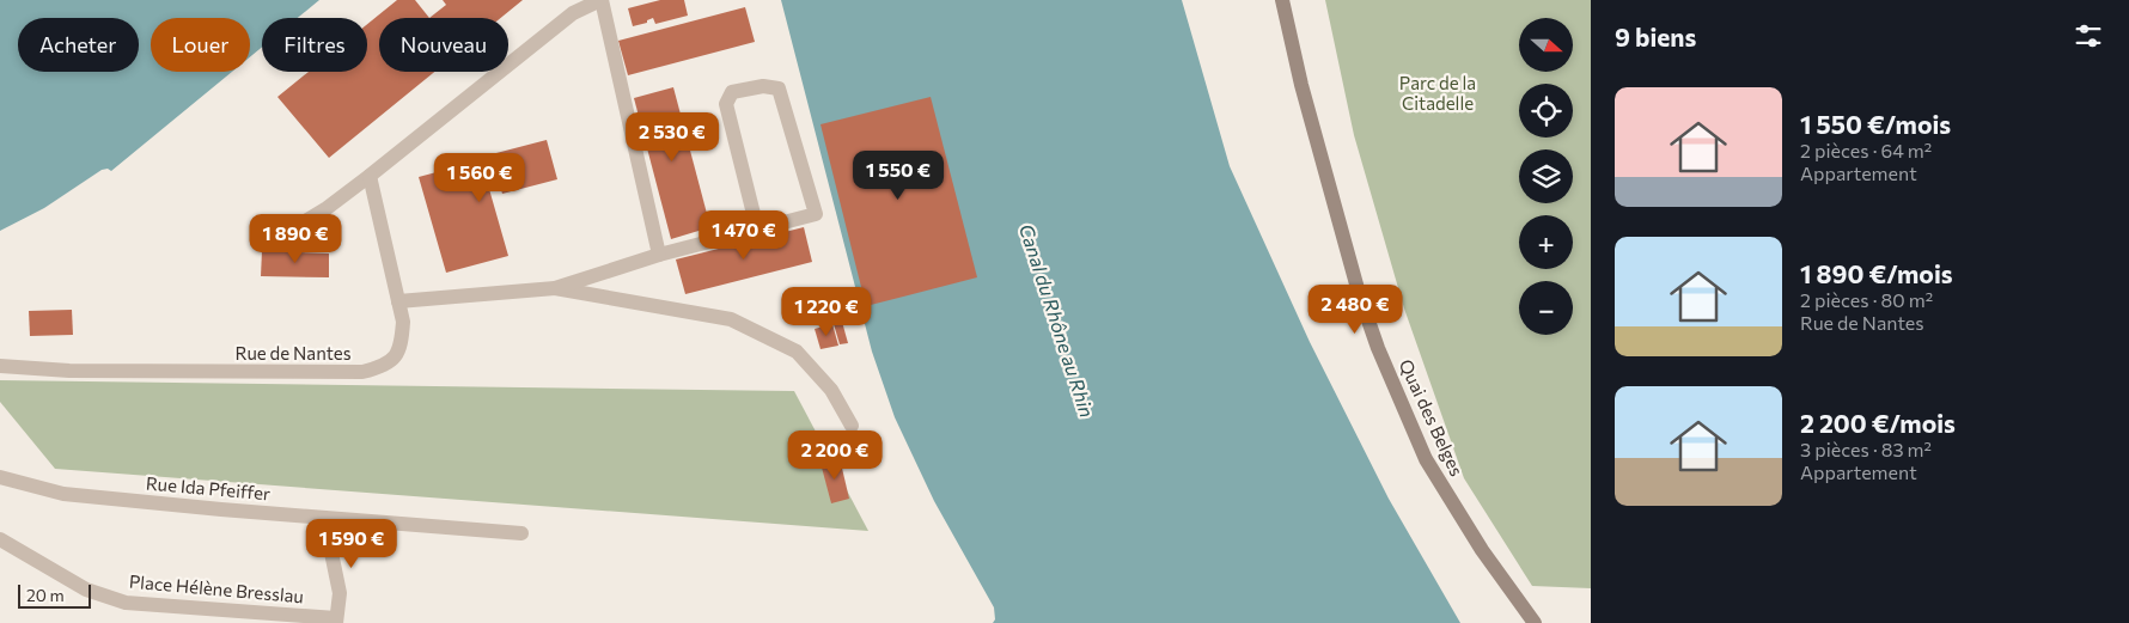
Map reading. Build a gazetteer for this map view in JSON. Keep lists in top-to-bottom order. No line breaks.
{"streets":{"main road":["Quai des Belges"],"street":["Rue de Nantes","Rue Ida Pfeiffer","Place Hélène Bresslau"]},"water":["Canal du Rhône au Rhin"],"parks":["Parc de la Citadelle"],"scale_bar":"20 m","north":"right","page":{"heading":"9 biens","map_buttons":["+","−"],"chip":["Acheter","Louer","Filtres","Nouveau"],"list":[{"name":"1 550 €/mois","note":"2 pièces · 64 m² · Appartement"},{"name":"1 890 €/mois","note":"2 pièces · 80 m² · Rue de Nantes"},{"name":"2 200 €/mois","note":"3 pièces · 83 m² · Appartement"}],"price":["2 530 €","1 550 €","1 560 €","1 470 €","1 890 €","2 480 €","1 220 €","2 200 €","1 590 €"],"scale":"20 m"}}
